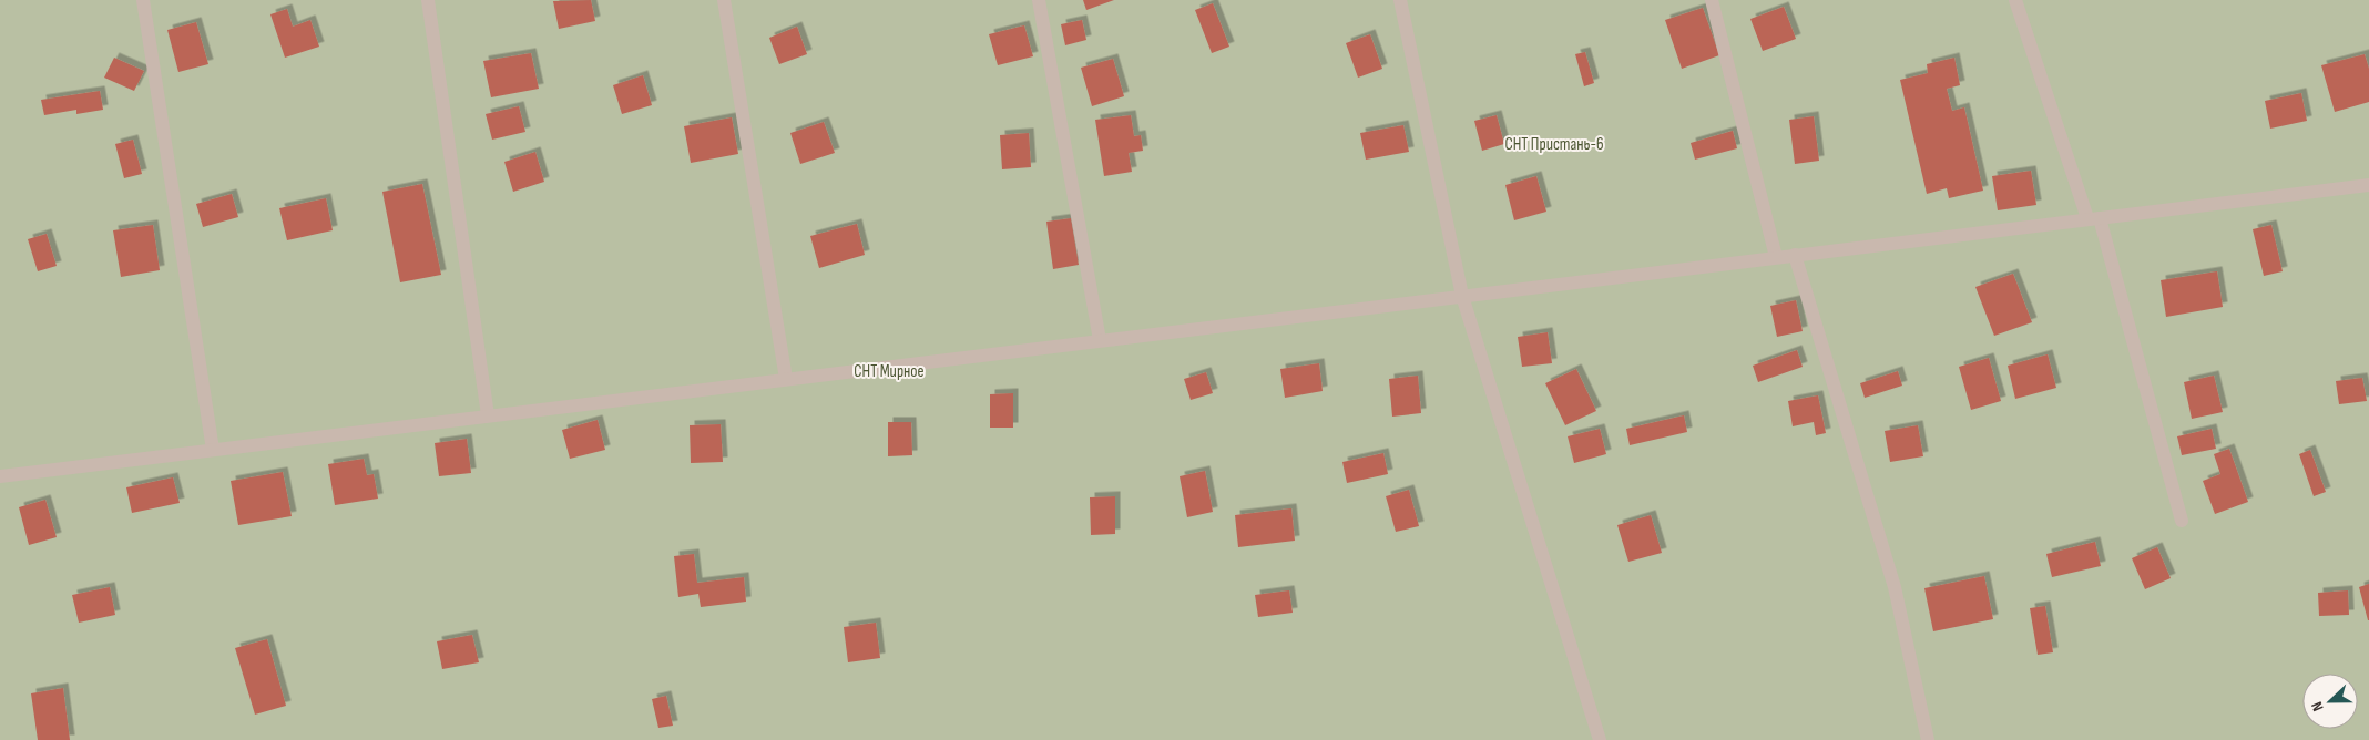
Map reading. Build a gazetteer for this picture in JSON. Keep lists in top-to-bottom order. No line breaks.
{"parks":["СНТ Пристань-6","СНТ Мирное"],"north":"left"}
